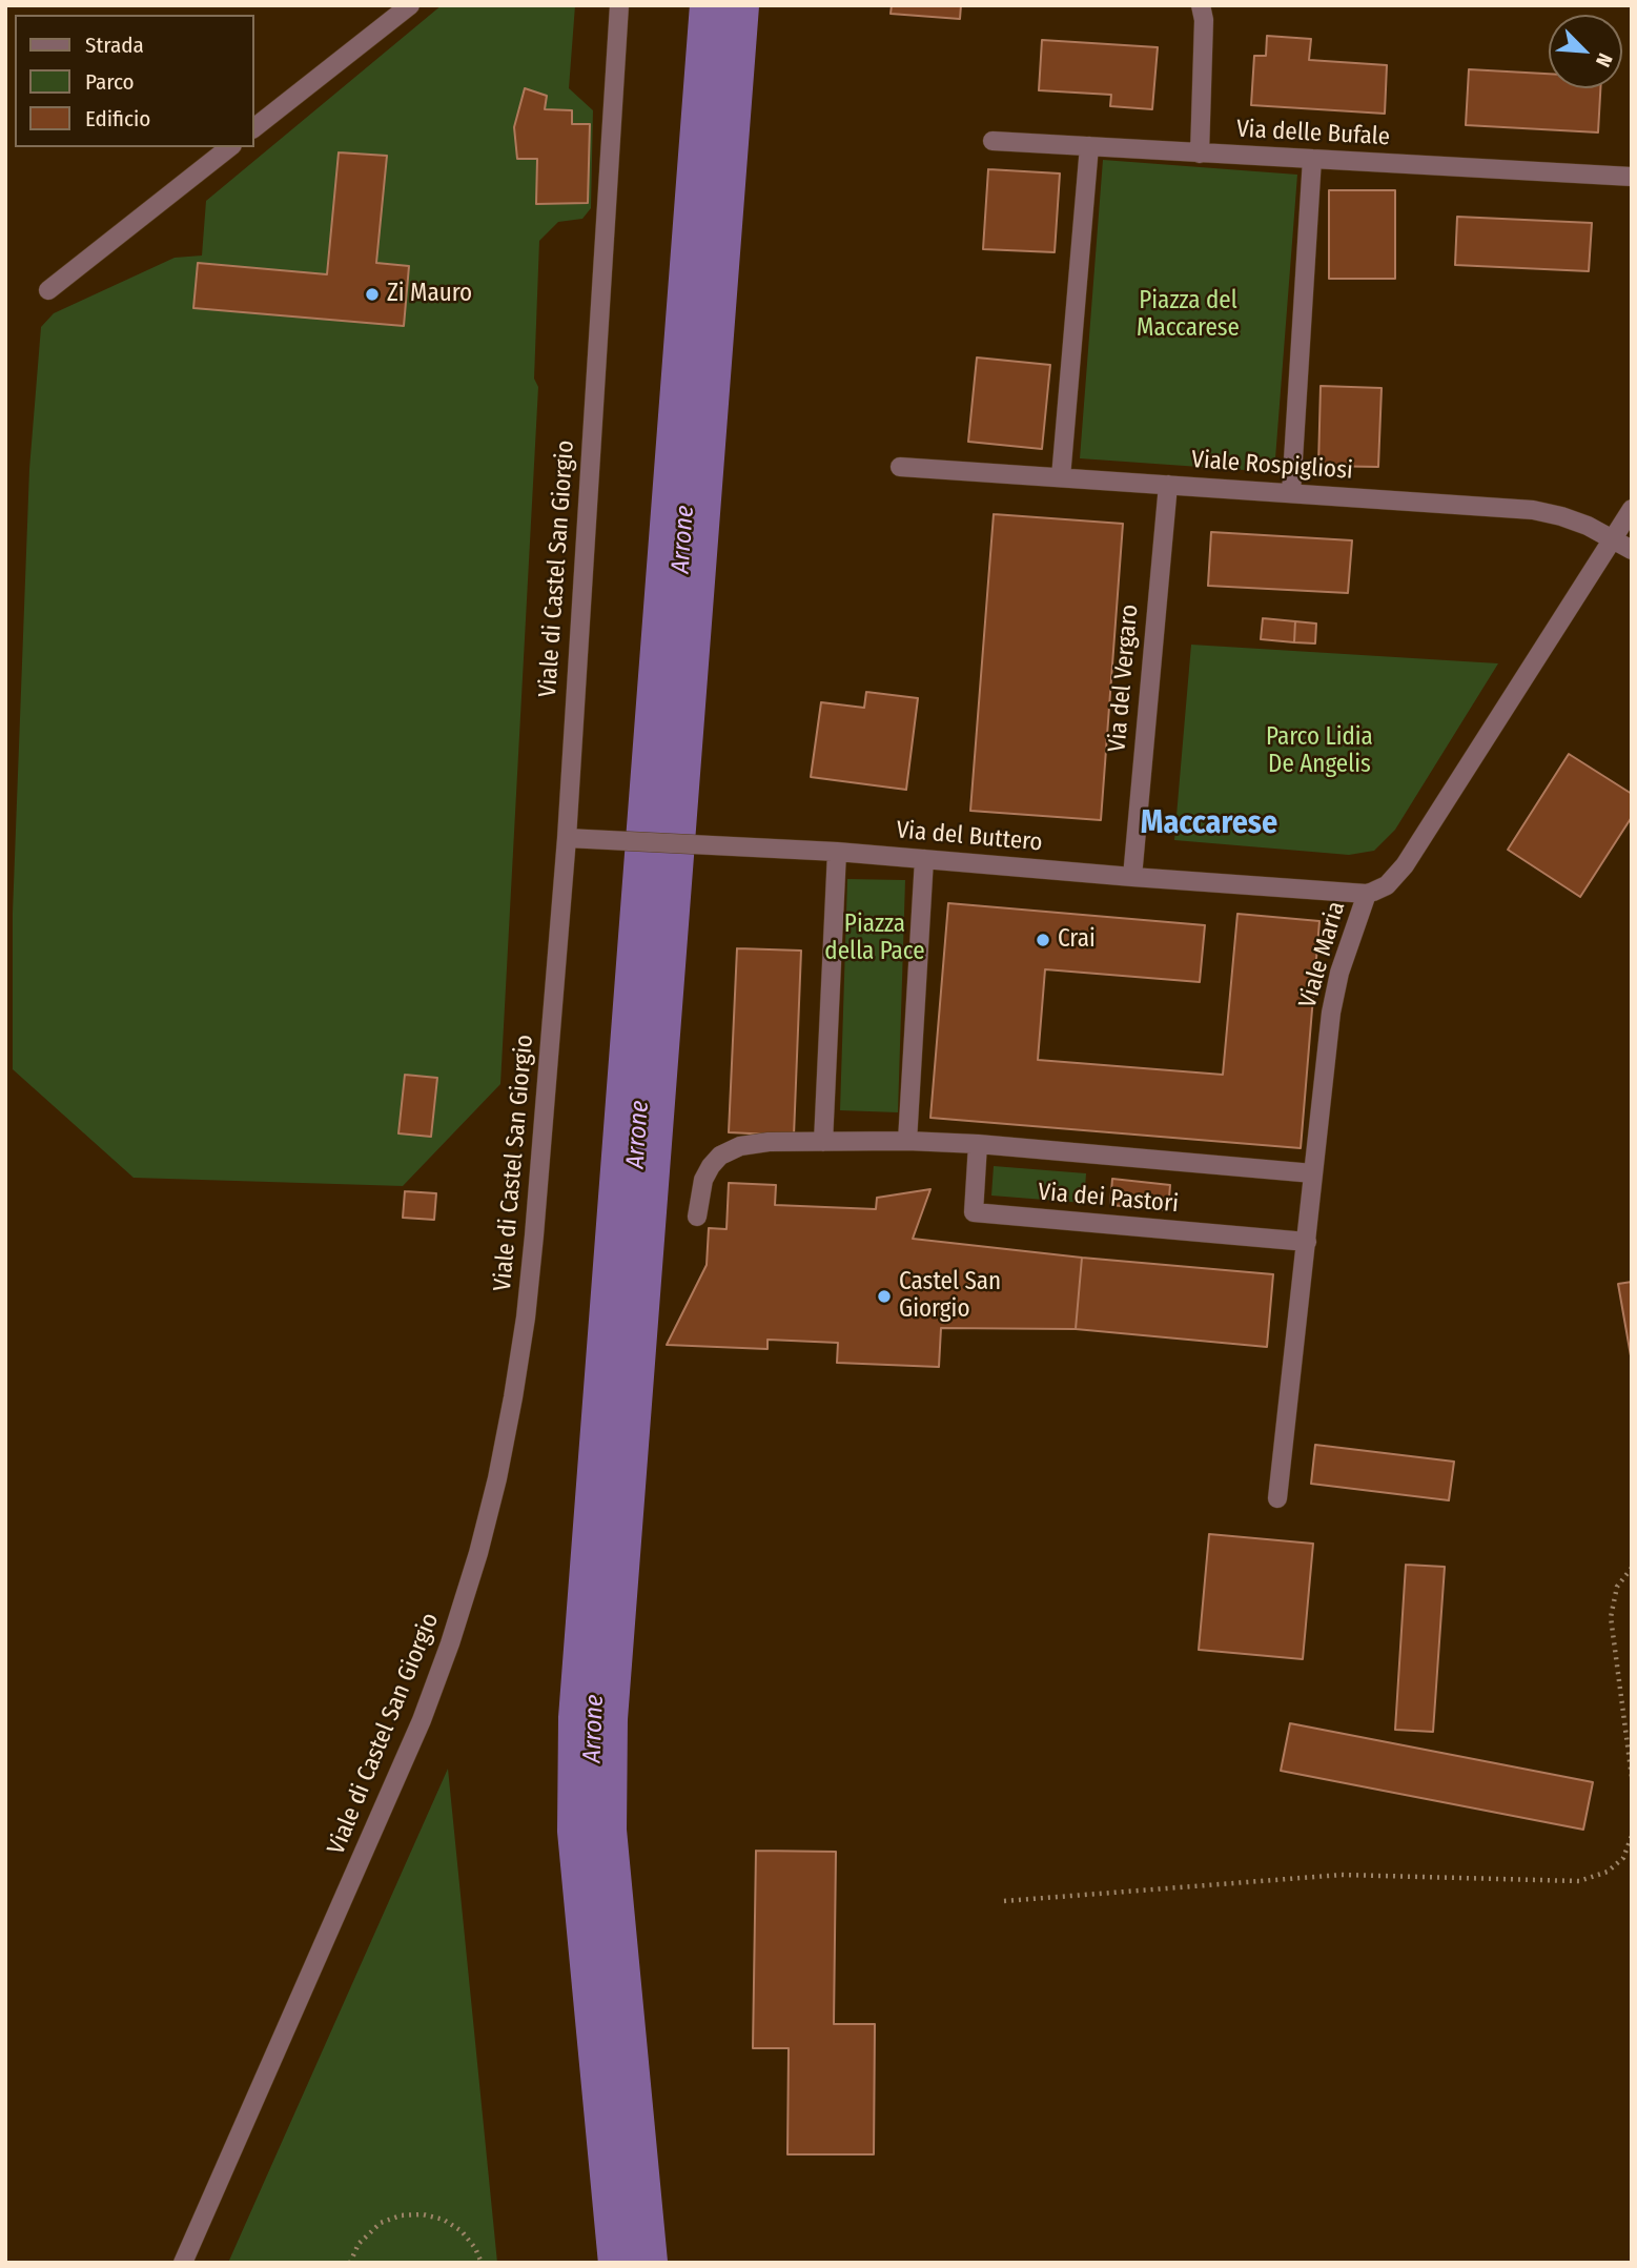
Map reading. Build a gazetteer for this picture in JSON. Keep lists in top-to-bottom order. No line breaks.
{"streets":{"street":["Via delle Bufale","Viale Rospigliosi","Viale di Castel San Giorgio","Via del Vergaro","Via del Buttero","Viale Maria","Via dei Pastori"]},"crossings":[["Viale Rospigliosi","Via del Vergaro"],["Viale Rospigliosi","Viale Maria"],["Viale di Castel San Giorgio","Via del Buttero"],["Via del Vergaro","Via del Buttero"],["Via del Buttero","Viale Maria"],["Viale Maria","Via dei Pastori"]],"districts":["Maccarese"],"water":["Arrone"],"parks":["Piazza del Maccarese","Parco Lidia De Angelis","Piazza della Pace"],"places":["Zi Mauro","Crai","Castel San Giorgio"],"legend":["Strada","Parco","Edificio"],"north":"bottom right"}
